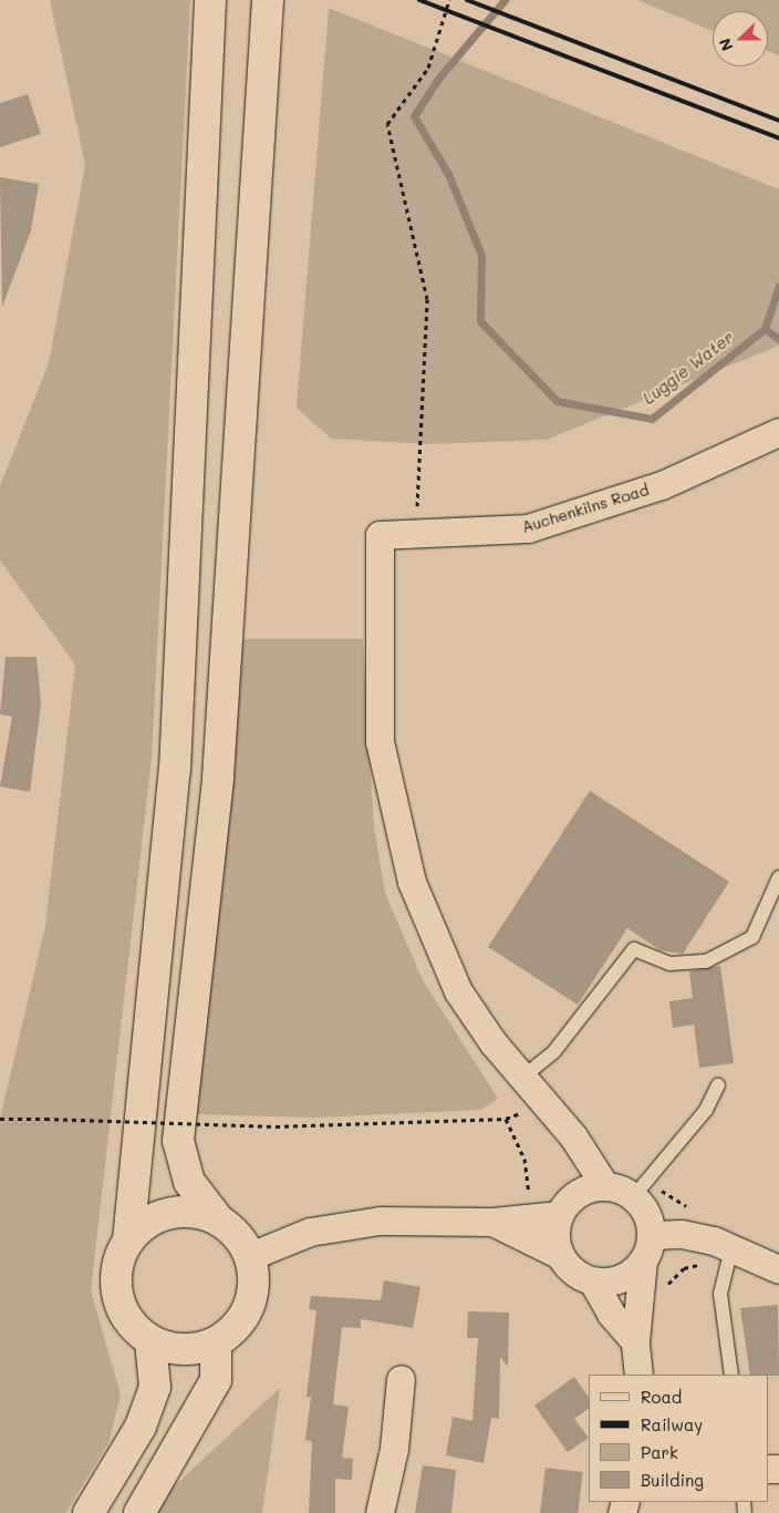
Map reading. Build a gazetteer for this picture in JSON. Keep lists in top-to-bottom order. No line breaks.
{"streets":{"street":["Auchenkilns Road"]},"water":["Luggie Water"],"legend":["Road","Railway","Park","Building"],"north":"left"}
